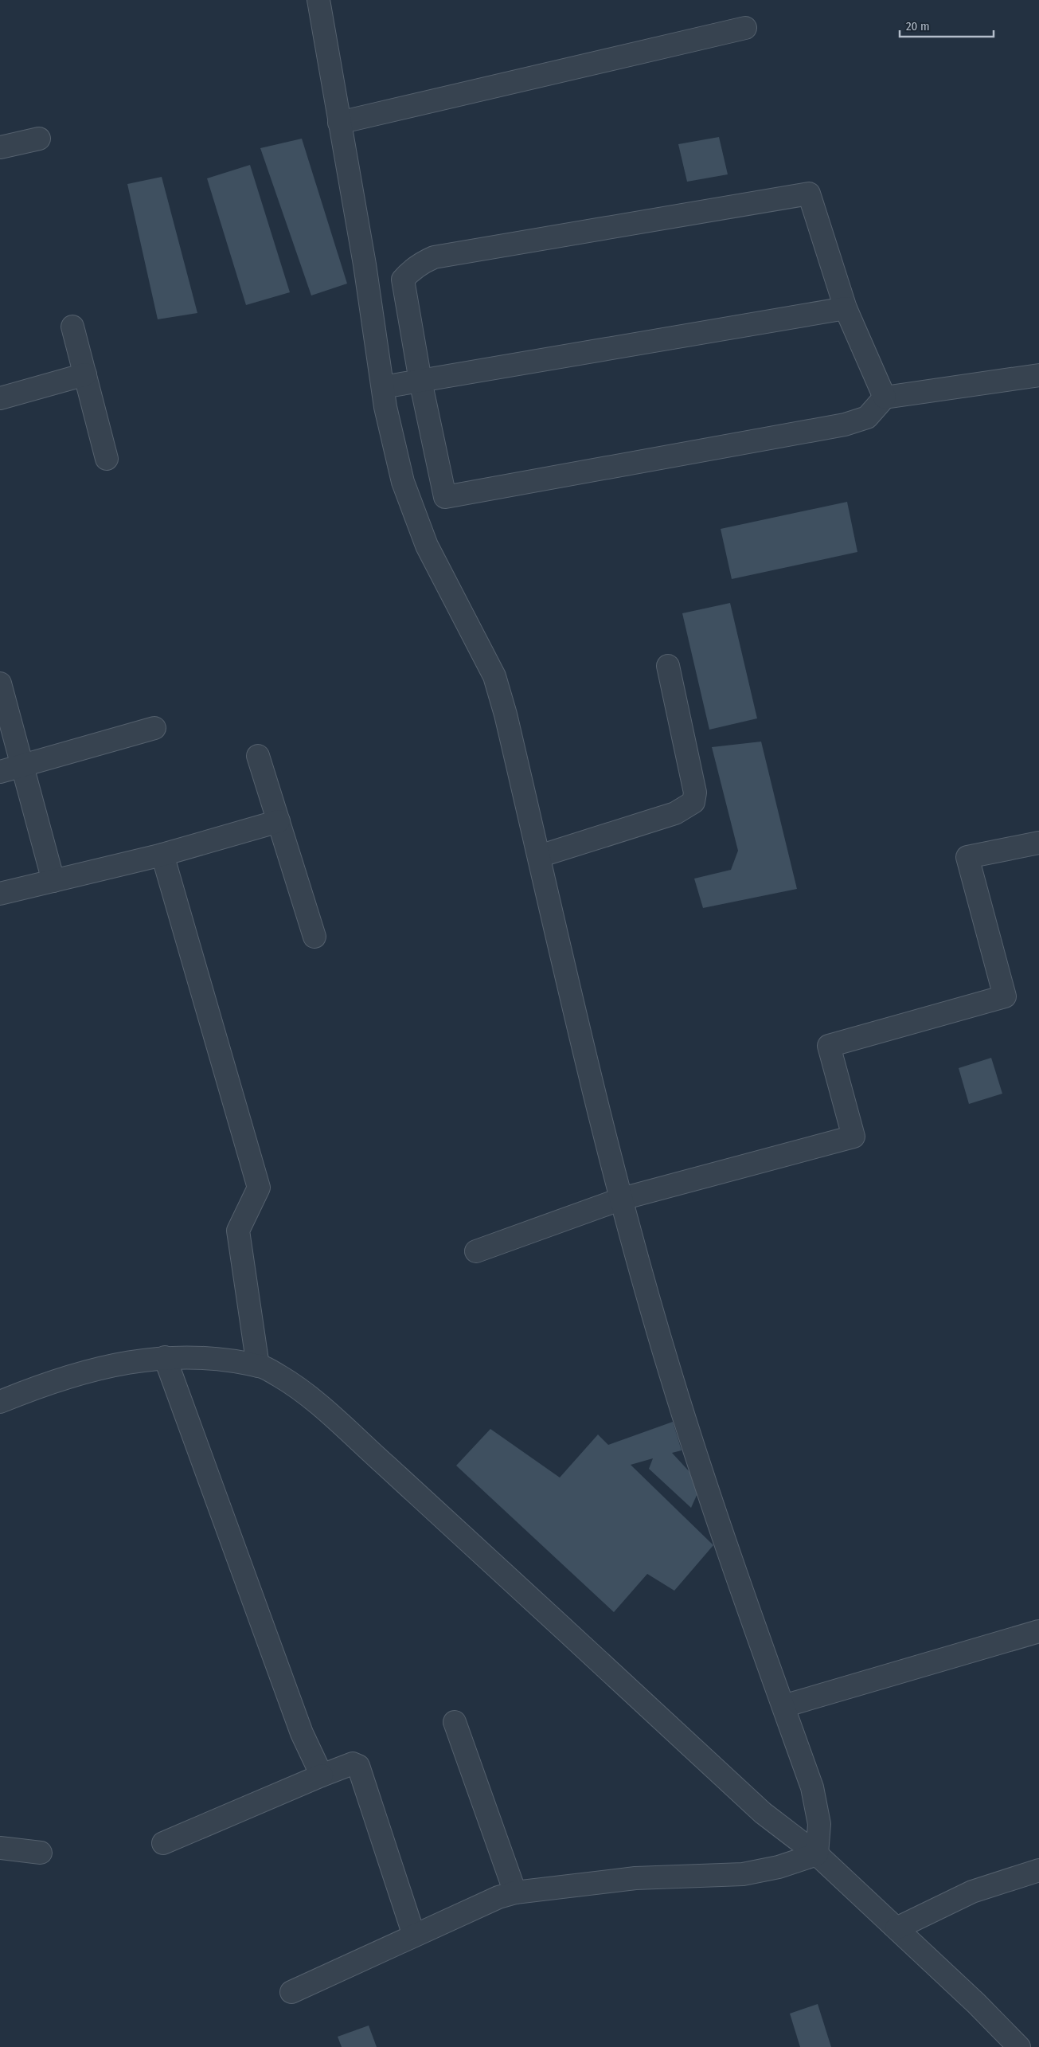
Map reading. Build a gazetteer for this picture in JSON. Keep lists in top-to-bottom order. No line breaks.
{"scale_bar":"20 m"}
